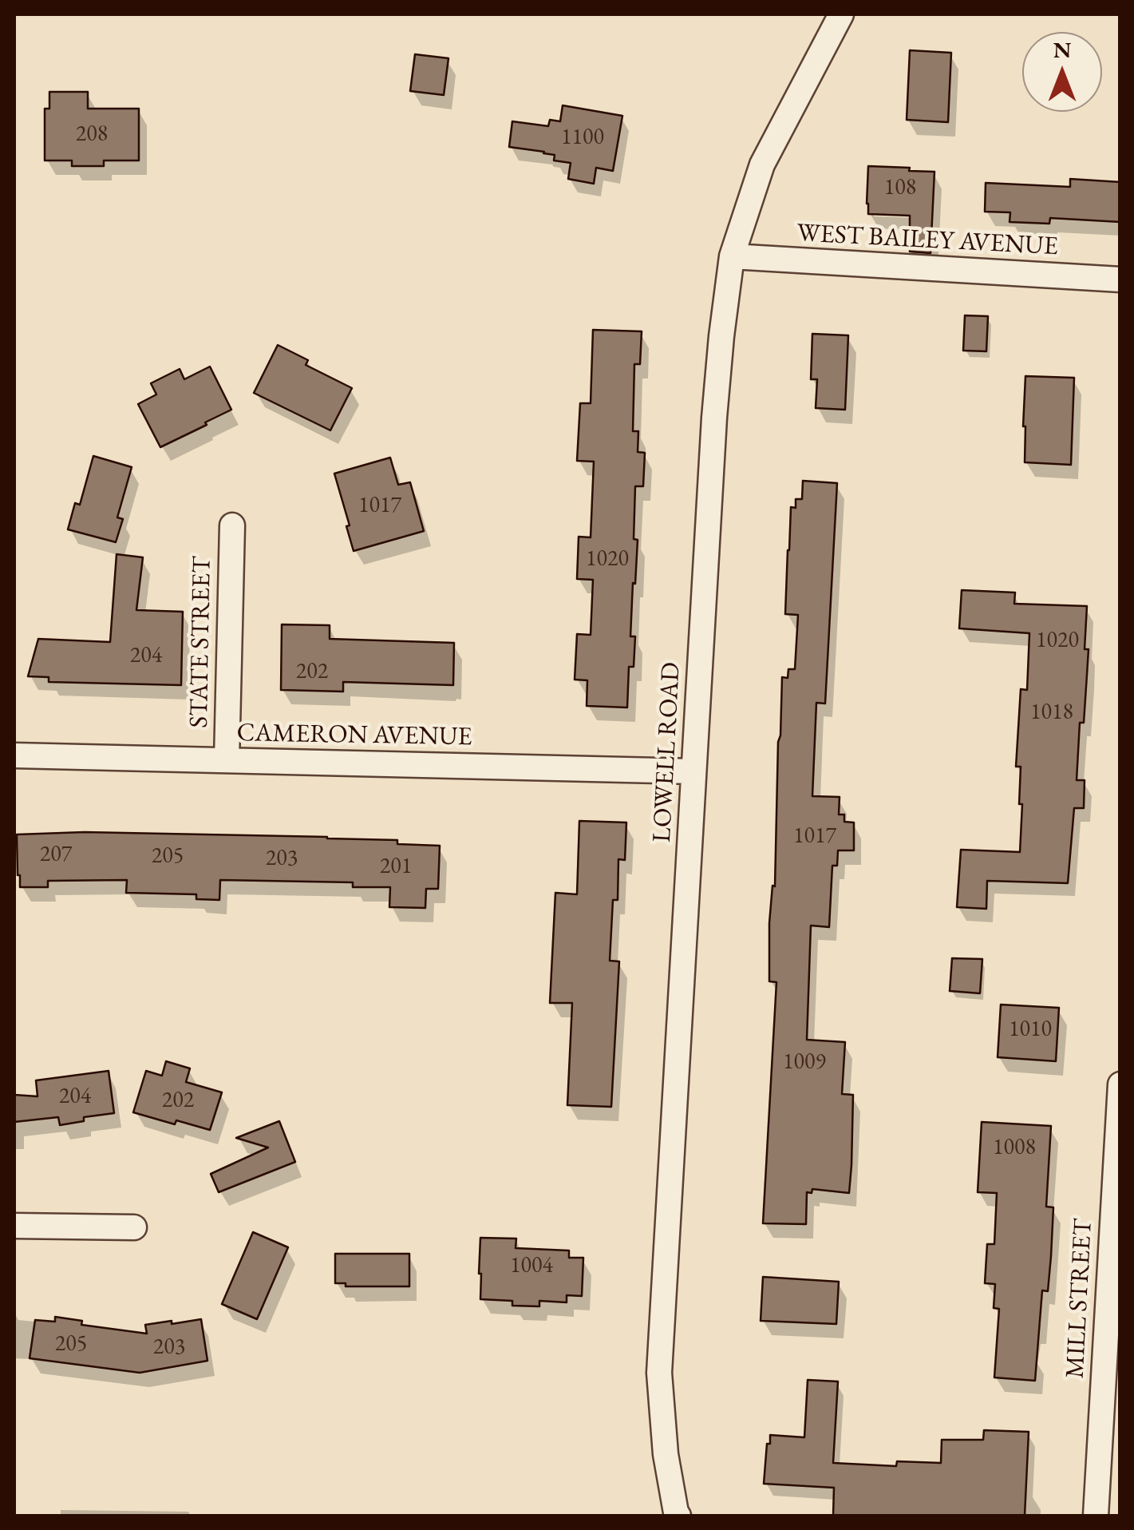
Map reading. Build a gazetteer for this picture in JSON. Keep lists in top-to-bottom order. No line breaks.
{"streets":{"street":["WEST BAILEY AVENUE","STATE STREET","CAMERON AVENUE","LOWELL ROAD","MILL STREET"]},"crossings":[["WEST BAILEY AVENUE","LOWELL ROAD"],["STATE STREET","CAMERON AVENUE"],["CAMERON AVENUE","LOWELL ROAD"]],"house_numbers":["208","1100","108","1017","1020","1020","204","202","1018","1017","207","205","203","201","1010","1009","204","202","1008","1004","205","203"],"north":"top"}
